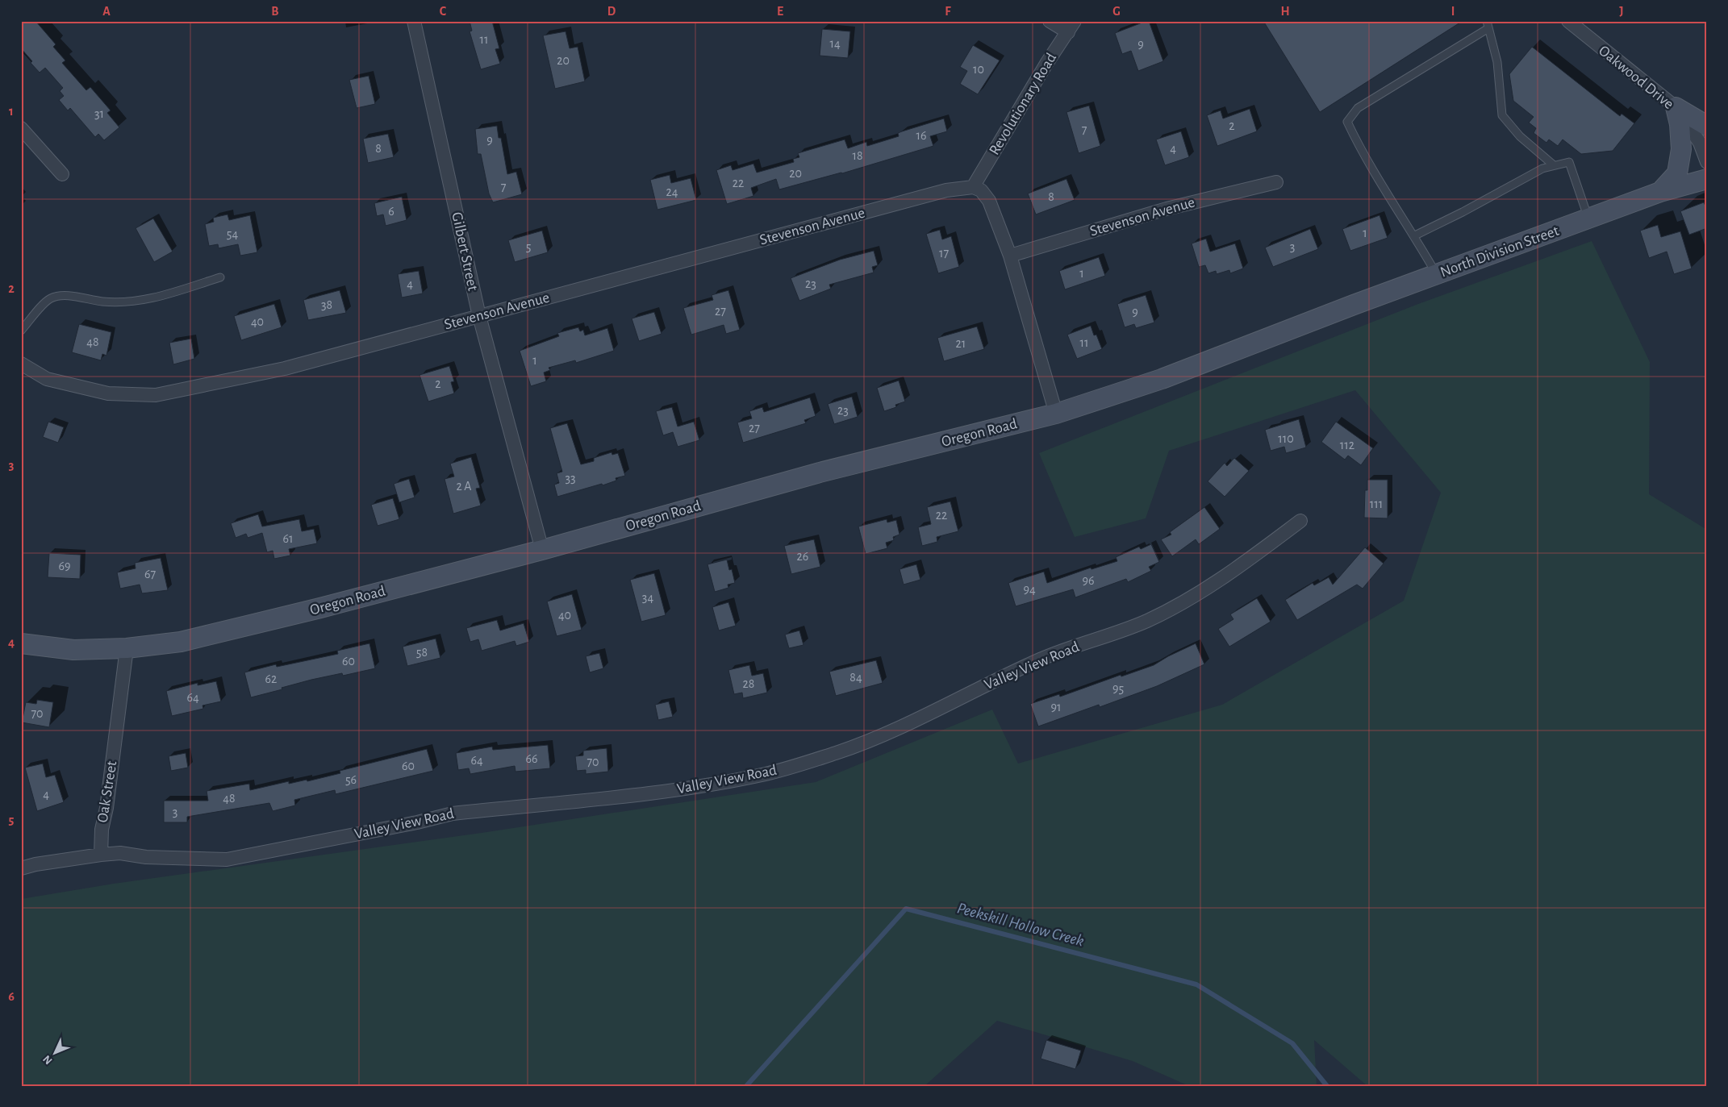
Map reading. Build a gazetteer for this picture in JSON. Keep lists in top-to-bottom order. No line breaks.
{"streets":{"street":["Oakwood Drive","Revolutionary Road","Stevenson Avenue","Gilbert Street","North Division Street","Oregon Road","Valley View Road","Oak Street"]},"crossings":[["Revolutionary Road","Stevenson Avenue"],["Stevenson Avenue","Gilbert Street"],["Gilbert Street","Oregon Road"],["North Division Street","Oregon Road"],["Oregon Road","Oak Street"],["Valley View Road","Oak Street"]],"water":["Peekskill Hollow Creek"],"house_numbers":["11","14","9","20","10","31","2","7","16","9","8","4","18","20","22","7","24","8","6","1","54","5","3","17","1","4","23","38","27","9","40","48","11","21","1","2","23","27","110","112","33","2 A","111","22","61","26","69","67","96","94","34","40","58","60","84","62","28","95","64","91","70","66","64","70","60","56","4","48","3"],"north":"bottom left","grid":{"columns":["A","B","C","D","E","F","G","H","I","J"],"rows":["1","2","3","4","5","6"]}}
